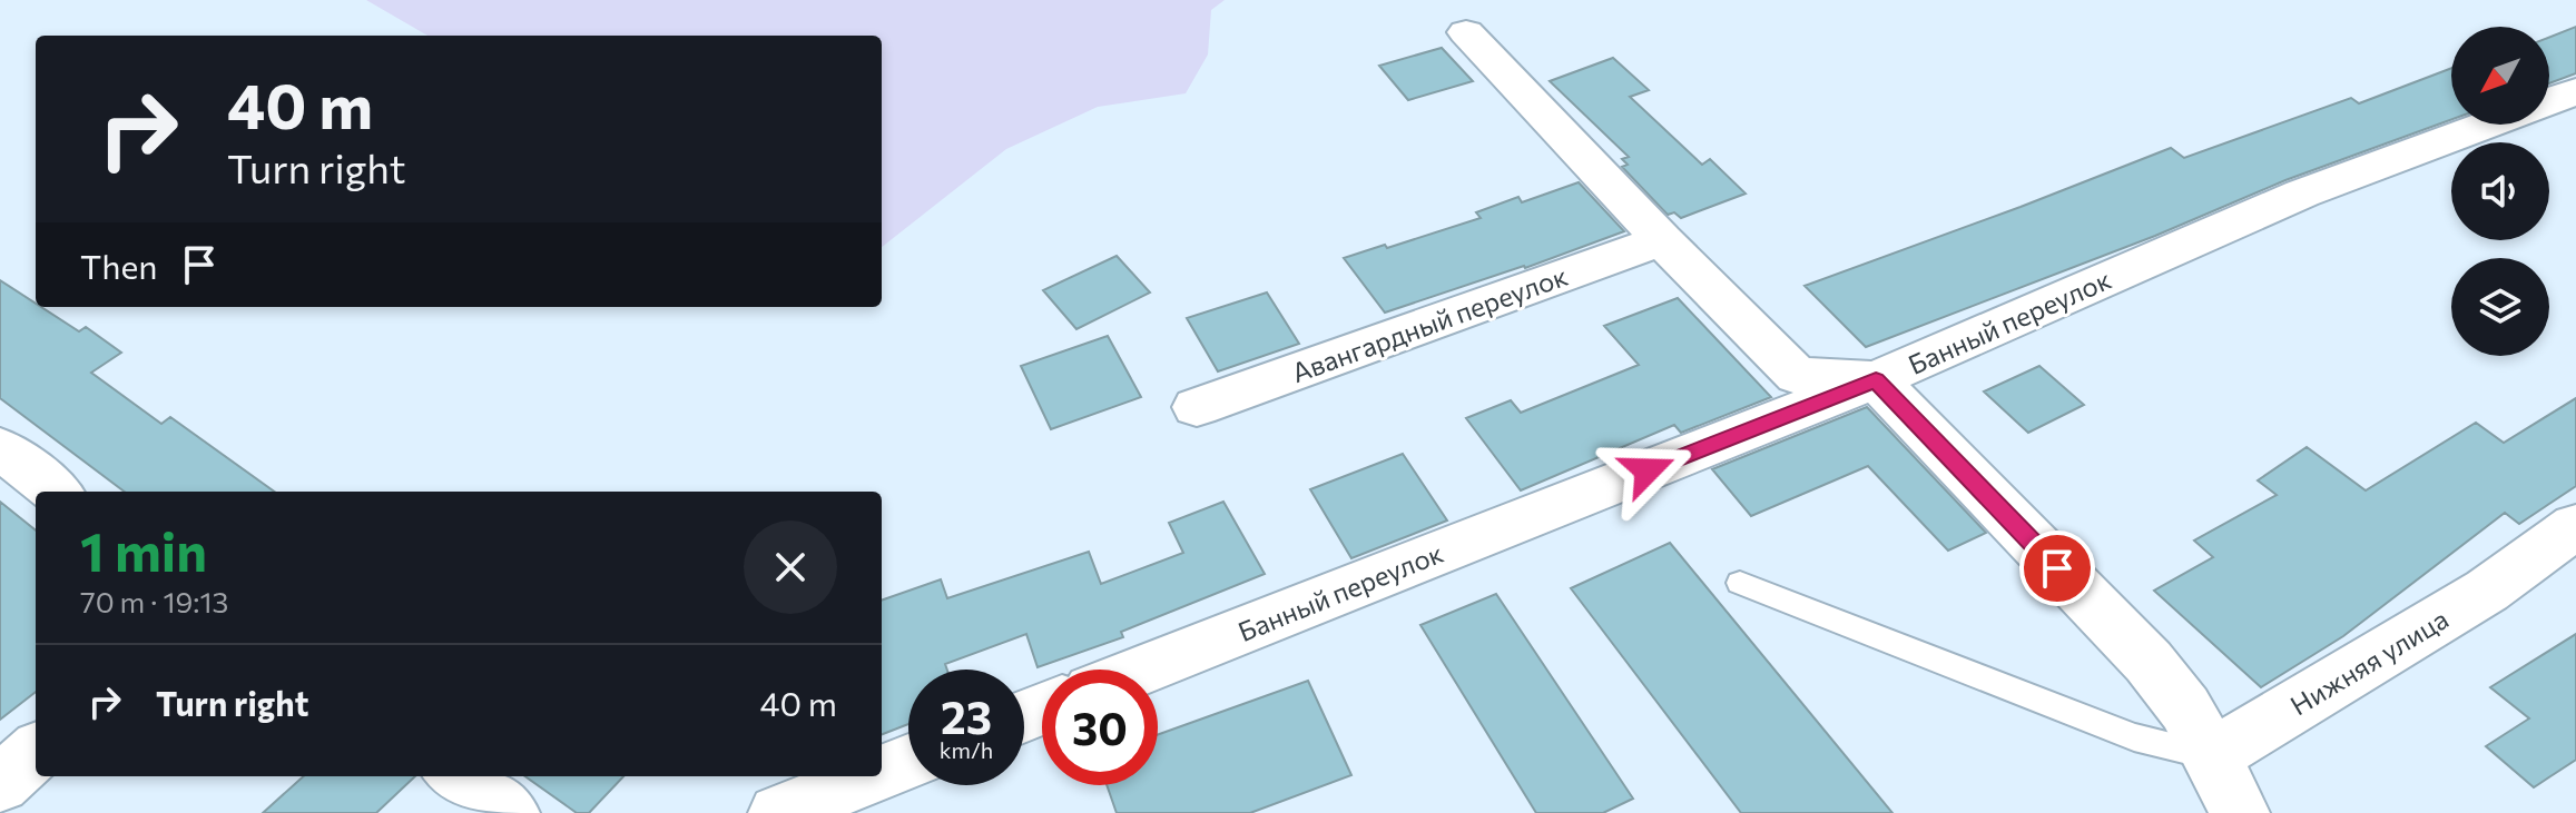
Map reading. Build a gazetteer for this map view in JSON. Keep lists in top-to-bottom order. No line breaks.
{"streets":{"street":["Банный переулок","Авангардный переулок","Нижняя улица"]},"north":"bottom left","page":{"turn":["40 m","Turn right"],"then":"Then","heading":["1 min","70 m · 19:13"],"list":[{"name":"Turn right","value":"40 m"}],"speed":"23 km/h","limit":"30"}}
